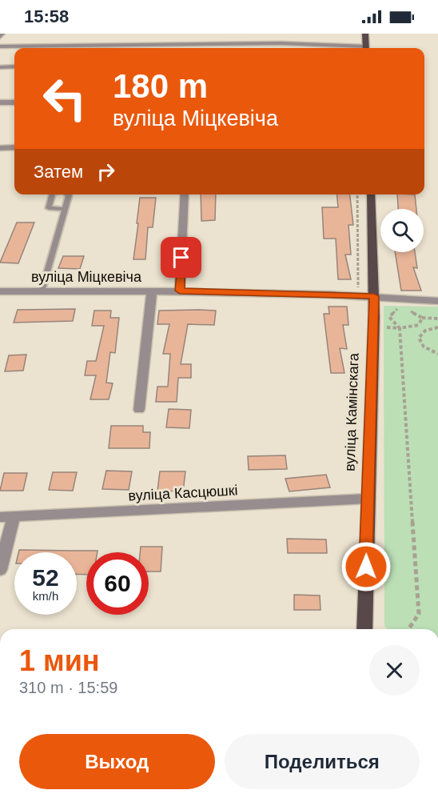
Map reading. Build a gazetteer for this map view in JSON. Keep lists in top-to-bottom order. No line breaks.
{"streets":{"main road":["вуліца Камінскага"],"street":["вуліца Міцкевіча","вуліца Касцюшкі"]},"crossings":[["вуліца Міцкевіча","вуліца Камінскага"],["вуліца Камінскага","вуліца Касцюшкі"]],"page":{"status":"15:58","turn":["180 m","вуліца Міцкевіча"],"then":"Затем","speed":"52 km/h","limit":"60","heading":["1 мин","310 m · 15:59"],"buttons":["Выход","Поделиться"]}}
